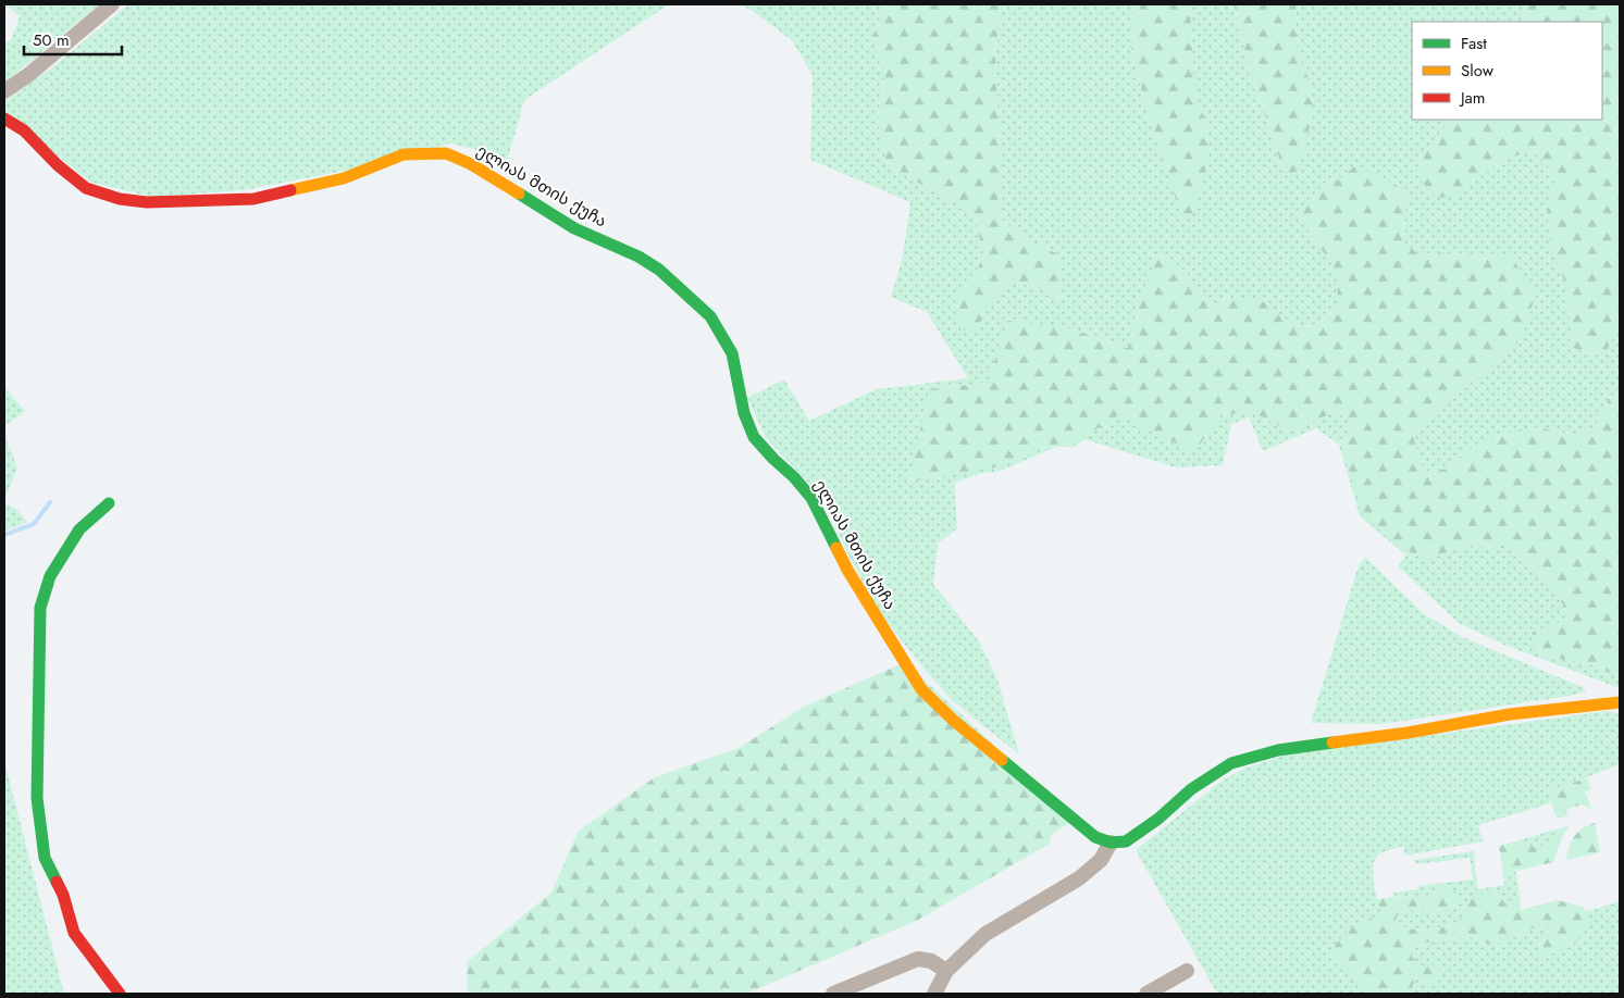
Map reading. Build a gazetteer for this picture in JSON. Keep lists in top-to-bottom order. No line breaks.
{"streets":{"street":["ელიას მთის ქუჩა"]},"legend":["Fast","Slow","Jam"],"scale_bar":"50 m"}
